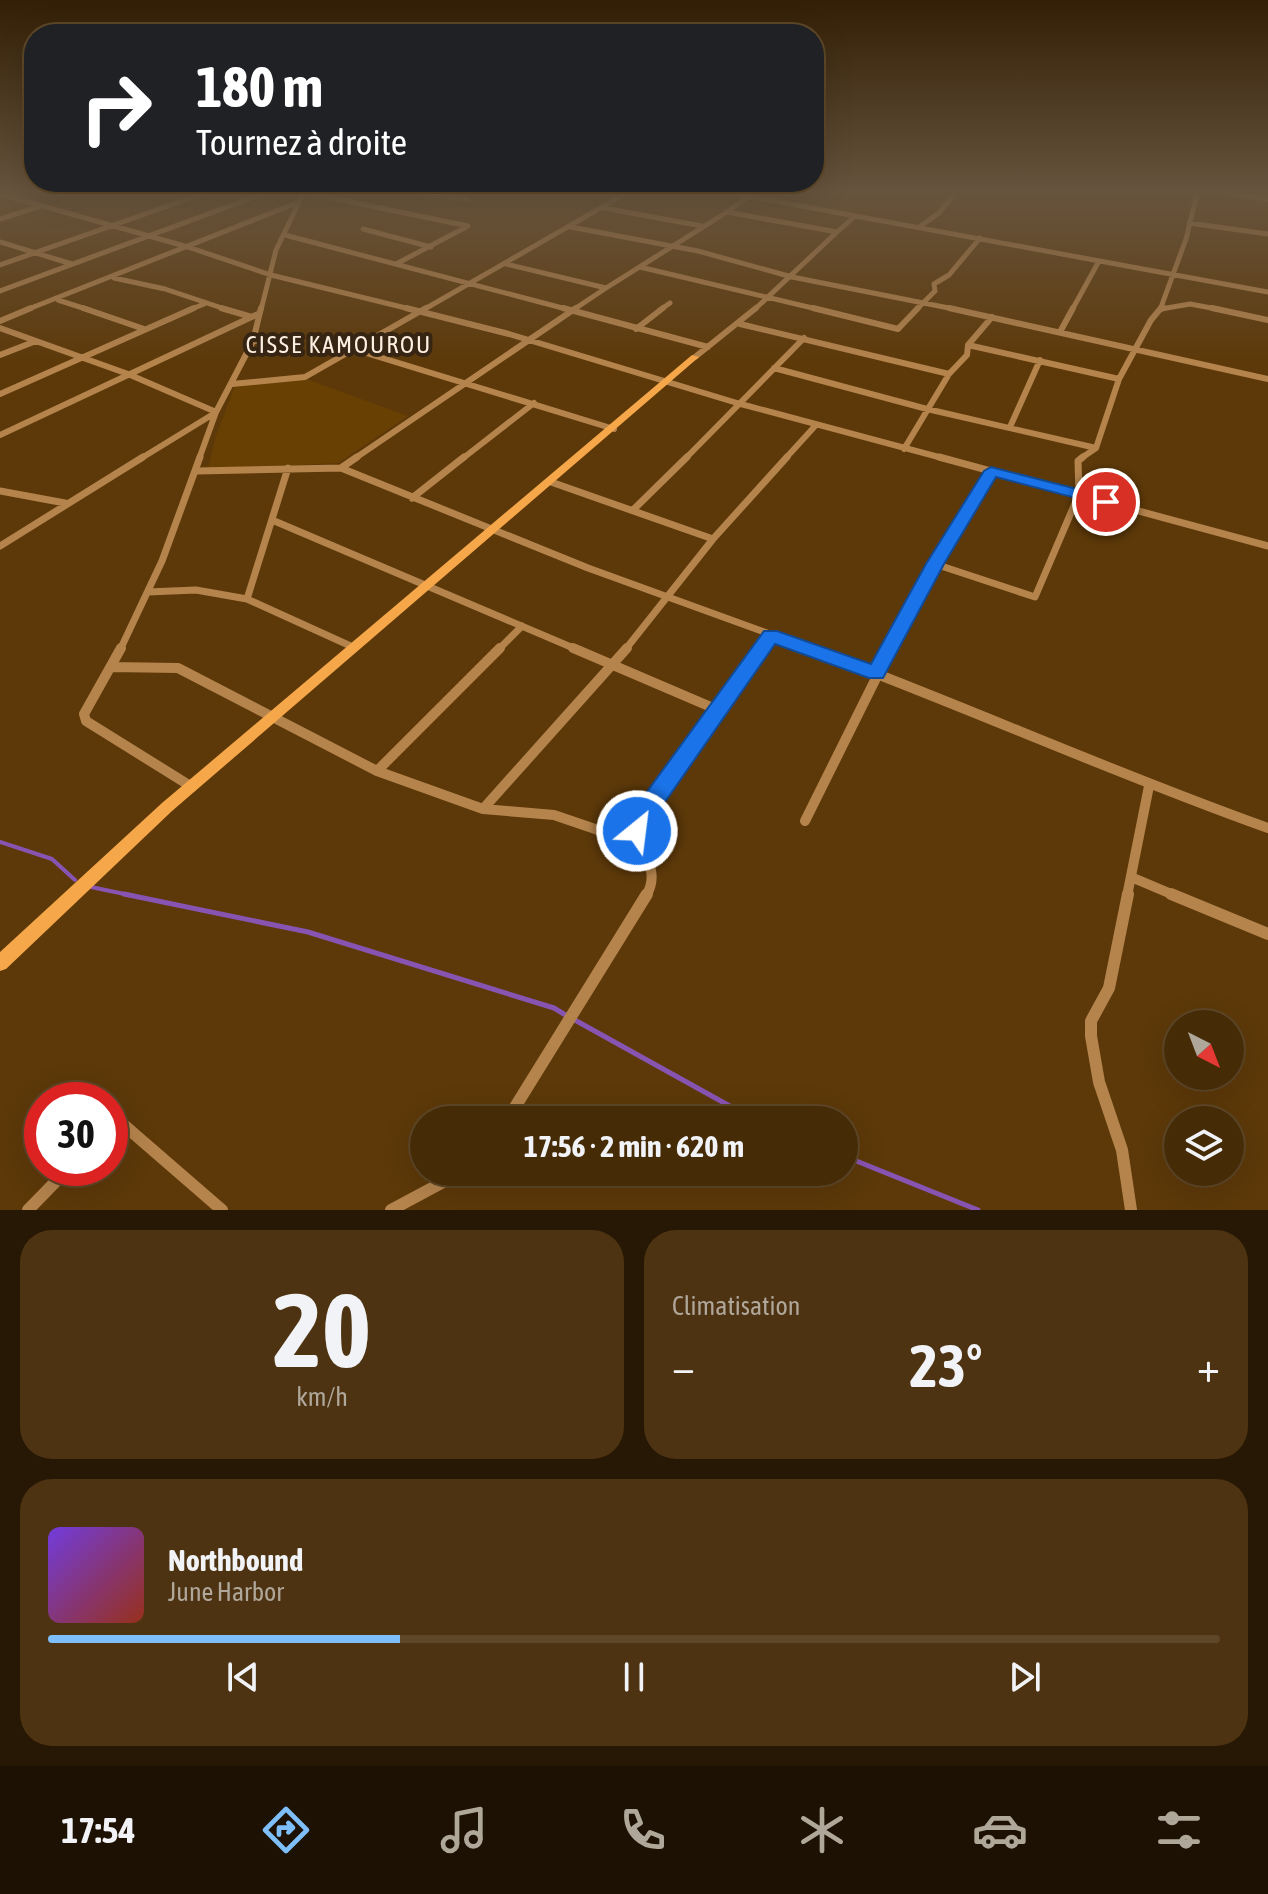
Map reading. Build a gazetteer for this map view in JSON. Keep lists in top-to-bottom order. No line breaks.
{"districts":["CISSE KAMOUROU"],"north":"bottom right","page":{"turn":["180 m","Tournez à droite"],"limit":"30","trip":"17:56 · 2 min · 620 m","tile":[["20","km/h"],"Climatisation"],"heat":["−","23°","+"],"song":["Northbound","June Harbor"],"tabs":"17:54"}}
